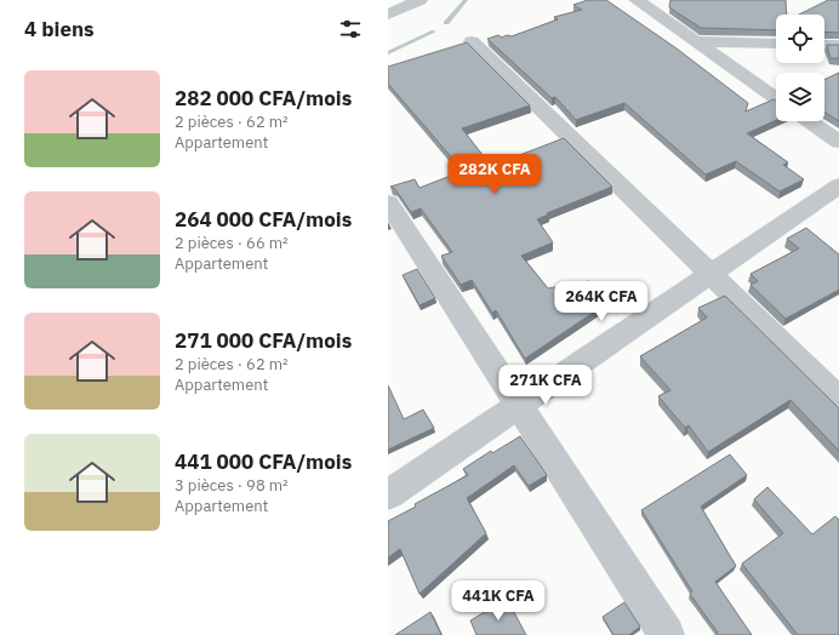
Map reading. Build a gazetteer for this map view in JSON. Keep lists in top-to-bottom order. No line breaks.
{"page":{"heading":"4 biens","list":[{"name":"282 000 CFA/mois","note":"2 pièces · 62 m² · Appartement"},{"name":"264 000 CFA/mois","note":"2 pièces · 66 m² · Appartement"},{"name":"271 000 CFA/mois","note":"2 pièces · 62 m² · Appartement"},{"name":"441 000 CFA/mois","note":"3 pièces · 98 m² · Appartement"}],"price":["282K CFA","264K CFA","271K CFA","441K CFA"]}}
